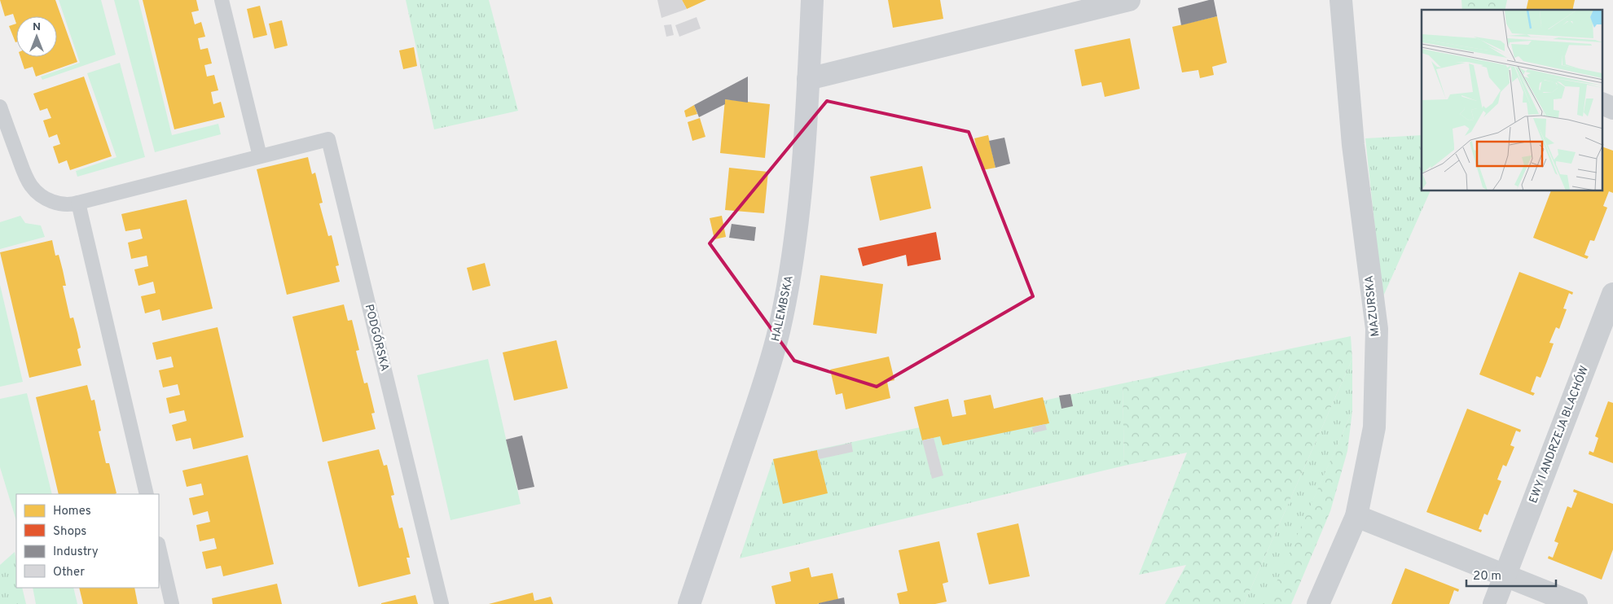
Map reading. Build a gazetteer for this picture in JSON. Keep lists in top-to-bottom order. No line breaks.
{"streets":{"street":["MAZURSKA","HALEMBSKA","EWY I ANDRZEJA BLACHÓW"],"lane":["PODGÓRSKA"]},"legend":["Homes","Shops","Industry","Other"],"scale_bar":"20 m","north":"top"}
